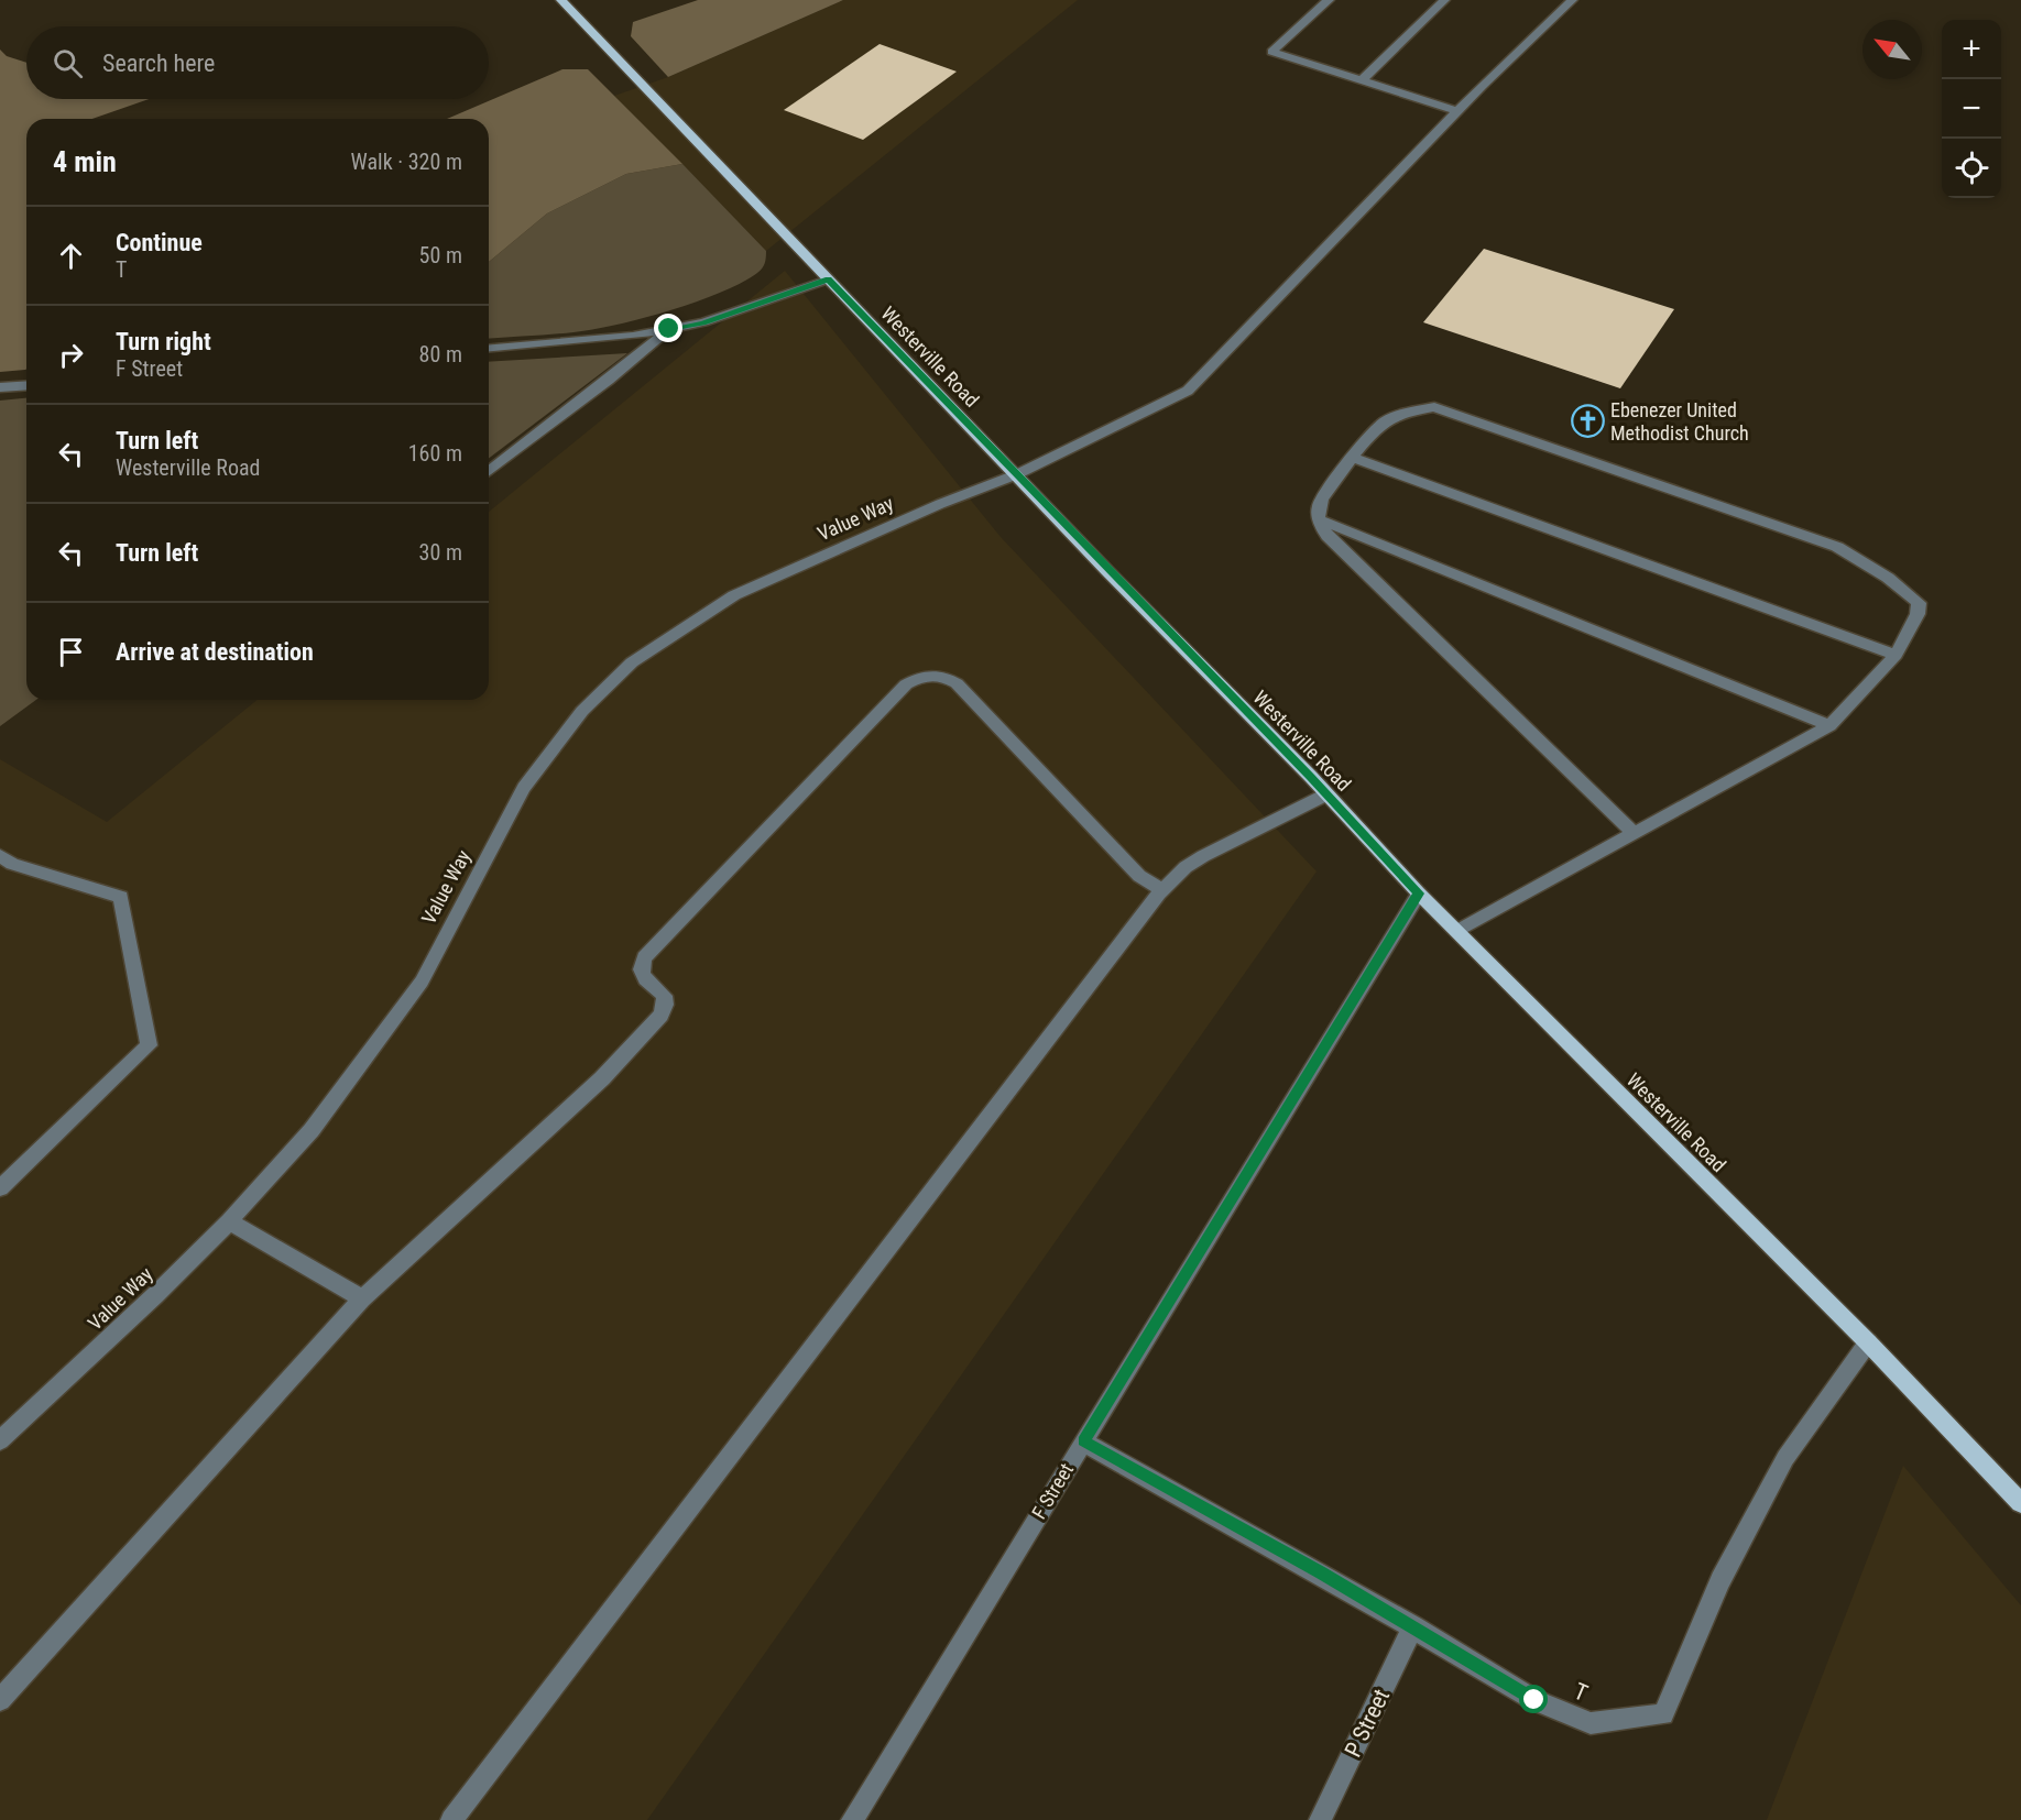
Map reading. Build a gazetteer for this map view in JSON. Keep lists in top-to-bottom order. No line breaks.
{"streets":{"main road":["Westerville Road"],"lane":["Value Way","F Street","T","P Street"]},"crossings":[["Westerville Road","Value Way"],["Westerville Road","F Street"],["Westerville Road","T"],["F Street","T"],["T","P Street"]],"places":{"church":["Ebenezer United Methodist Church"]},"north":"top left","page":{"map_buttons":["+","−"],"search":"Search here","heading":["4 min","Walk · 320 m"],"list":[["Continue","T","50 m"],["Turn right","F Street","80 m"],["Turn left","Westerville Road","160 m"],["Turn left","30 m"],"Arrive at destination"]}}
